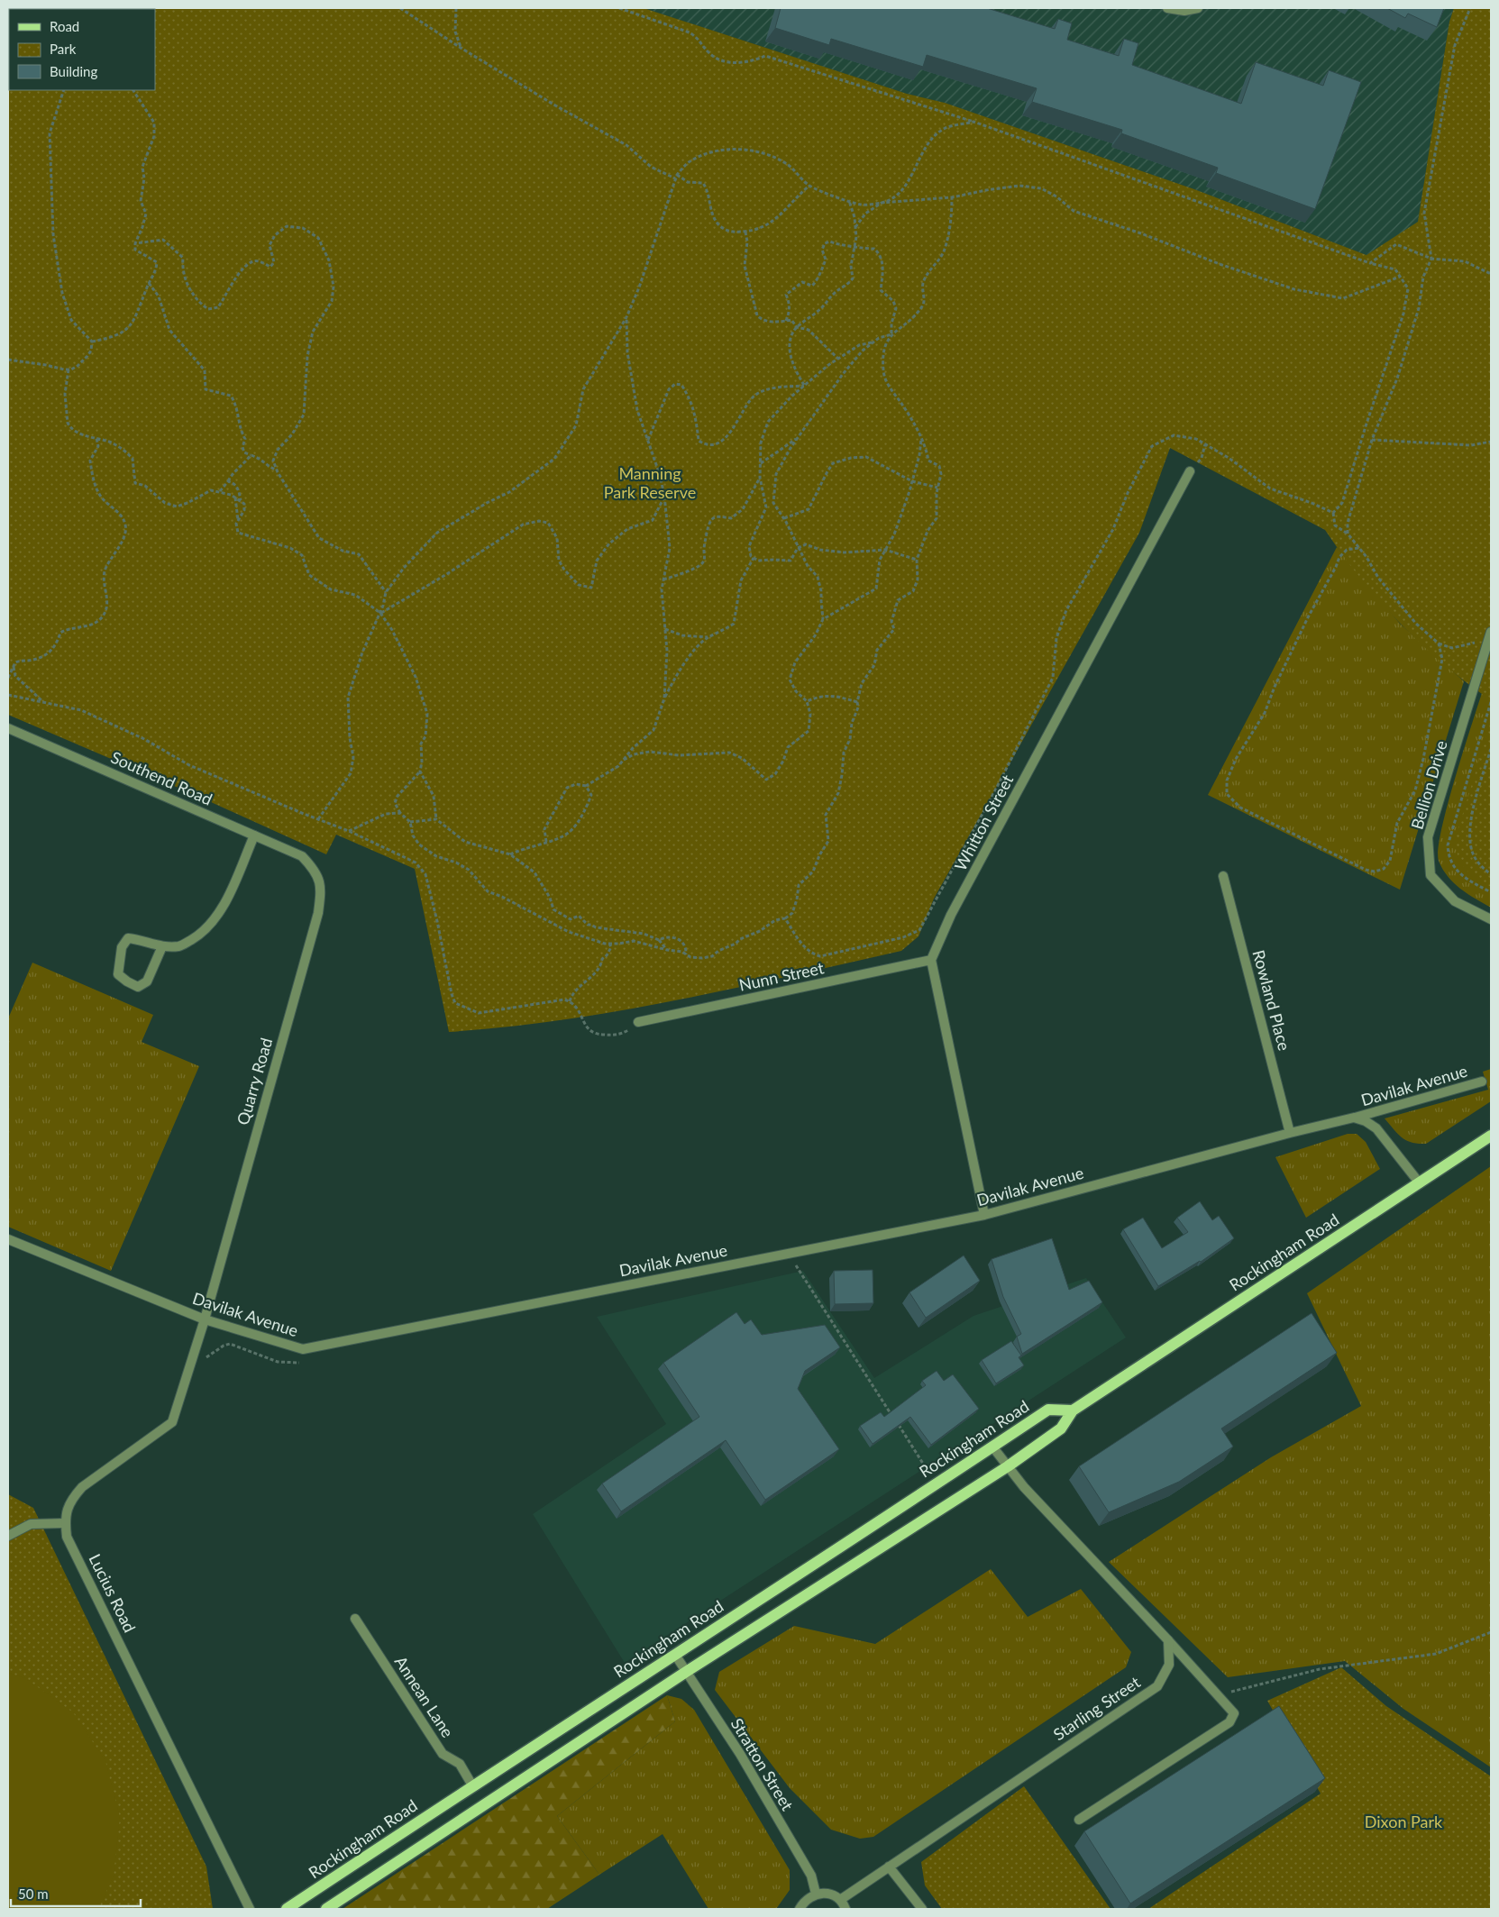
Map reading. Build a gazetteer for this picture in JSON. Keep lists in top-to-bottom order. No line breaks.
{"streets":{"main road":["Rockingham Road"],"street":["Southend Road","Bellion Drive","Whitton Street","Nunn Street","Rowland Place","Quarry Road","Davilak Avenue","Lucius Road","Annean Lane","Starling Street","Stratton Street"]},"crossings":[["Southend Road","Quarry Road"],["Whitton Street","Nunn Street"],["Rowland Place","Davilak Avenue"],["Quarry Road","Davilak Avenue"],["Quarry Road","Lucius Road"],["Davilak Avenue","Rockingham Road"],["Davilak Avenue","Lucius Road"],["Rockingham Road","Annean Lane"],["Rockingham Road","Stratton Street"]],"parks":["Manning Park Reserve","Dixon Park"],"legend":["Road","Park","Building"],"scale_bar":"50 m"}
